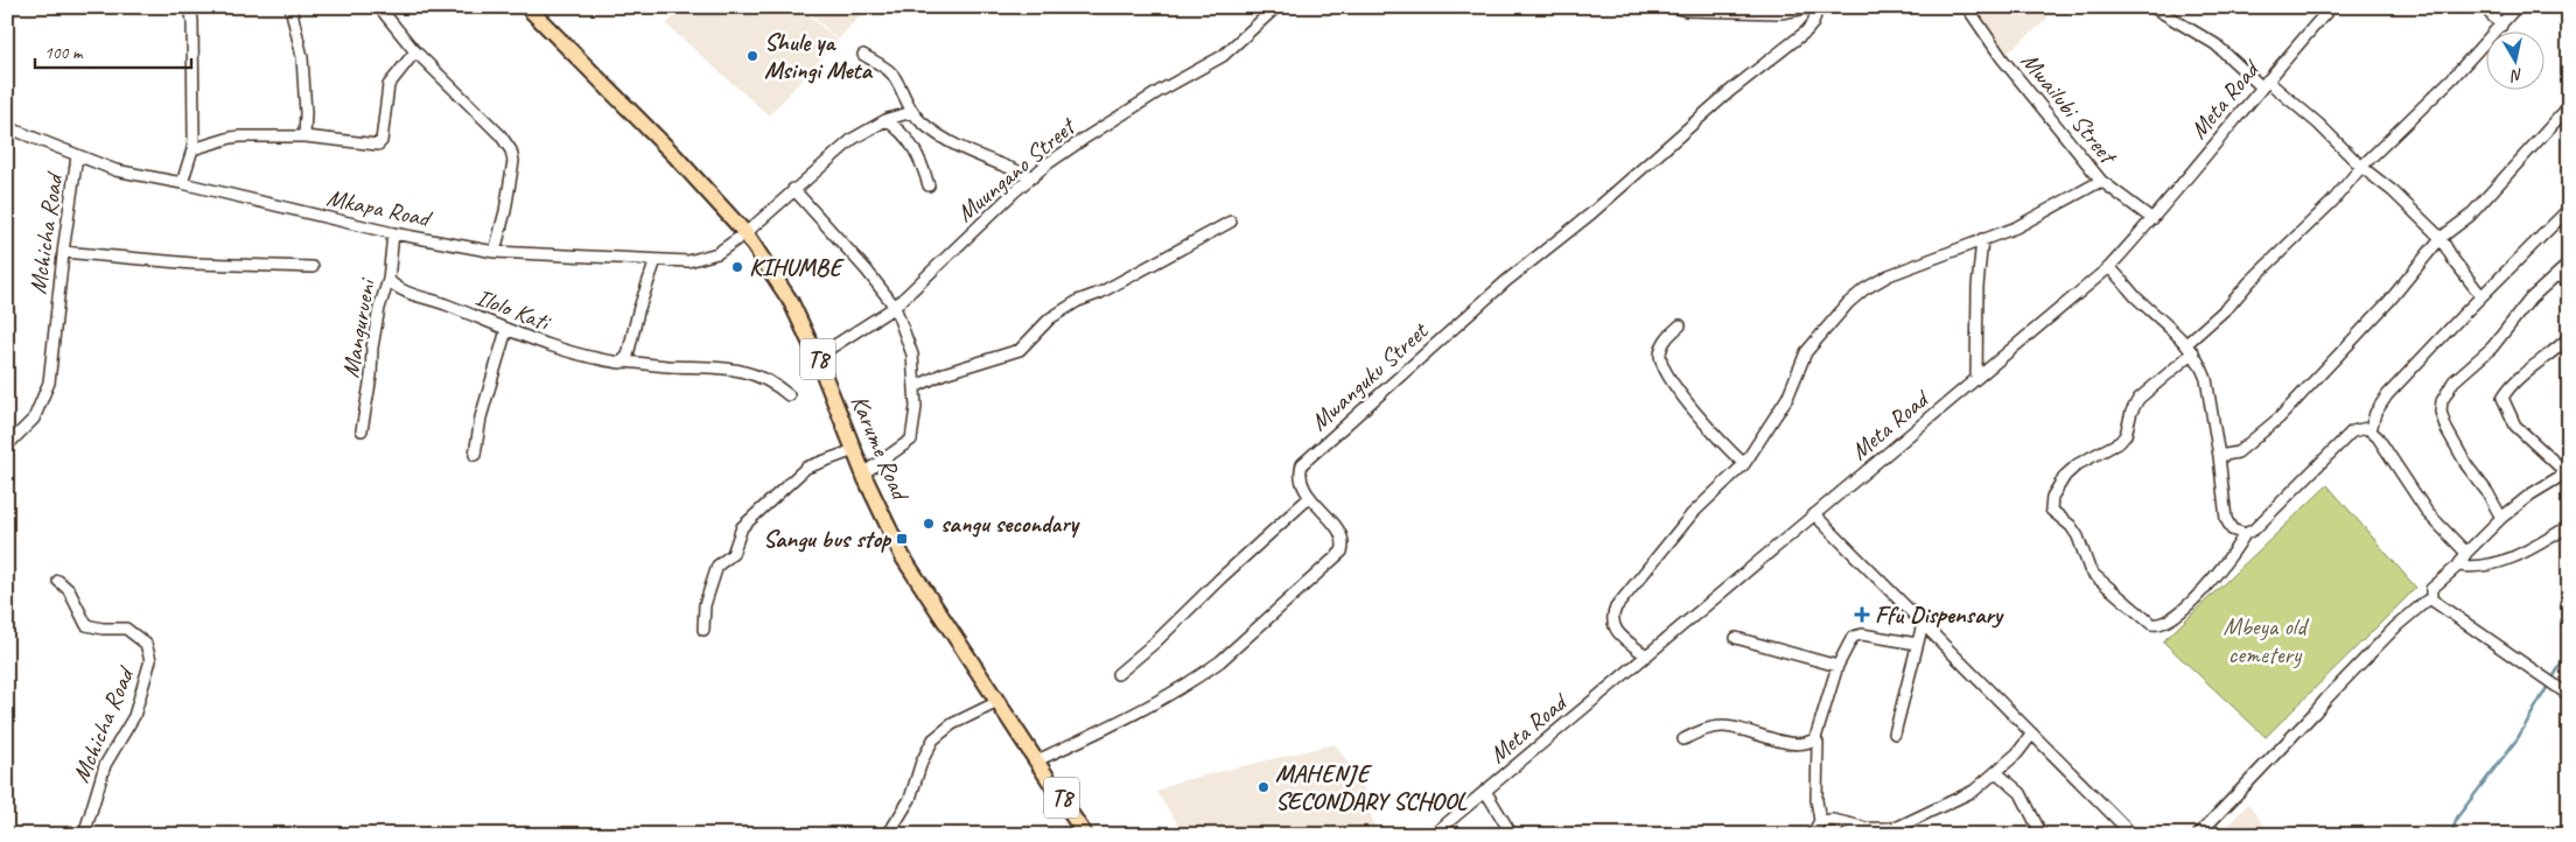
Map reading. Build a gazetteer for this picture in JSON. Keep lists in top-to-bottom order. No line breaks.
{"streets":{"highway":["T8","Karume Road"],"street":["Meta Road","Mwailubi Street","Muungano Street","Mkapa Road","Mchicha Road","Ilolo Kati","Mangurueni","Mwanguku Street"]},"crossings":[["Meta Road","Mwailubi Street"],["Muungano Street","Karume Road"],["Mkapa Road","Mchicha Road"],["Mkapa Road","Mangurueni"],["Mkapa Road","Karume Road"],["Ilolo Kati","Mangurueni"],["T8","Mwanguku Street"],["T8","Karume Road"],["Mwanguku Street","Karume Road"]],"parks":["Mbeya old cemetery"],"places":{"other":["Shule ya Msingi Meta","KIHUMBE","sangu secondary","MAHENJE SECONDARY SCHOOL"],"transit":["Sangu bus stop"],"health":["Ffu Dispensary"]},"scale_bar":"100 m","north":"bottom"}
